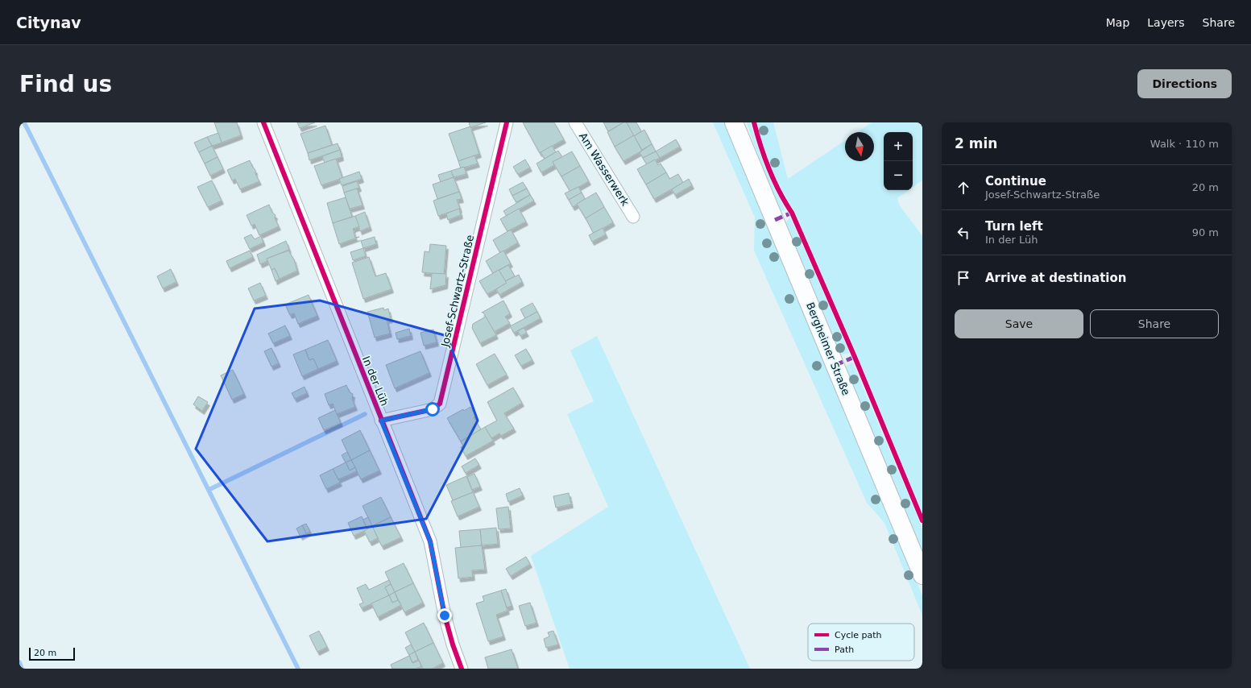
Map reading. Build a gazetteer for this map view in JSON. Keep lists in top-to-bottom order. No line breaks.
{"streets":{"main road":["Bergheimer Straße"],"street":["Am Wasserwerk","Josef-Schwartz-Straße","In der Lüh"]},"crossings":[["Josef-Schwartz-Straße","In der Lüh"]],"legend":["Cycle path","Path"],"scale_bar":"20 m","north":"bottom","page":{"header":"Citynav","nav":["Map","Layers","Share"],"buttons":["Directions",["Save","Share"]],"title":"Find us","heading":["2 min","Walk · 110 m"],"map_buttons":["+","−"],"list":[["Continue","Josef-Schwartz-Straße","20 m"],["Turn left","In der Lüh","90 m"],"Arrive at destination"],"scale":"20 m"}}
